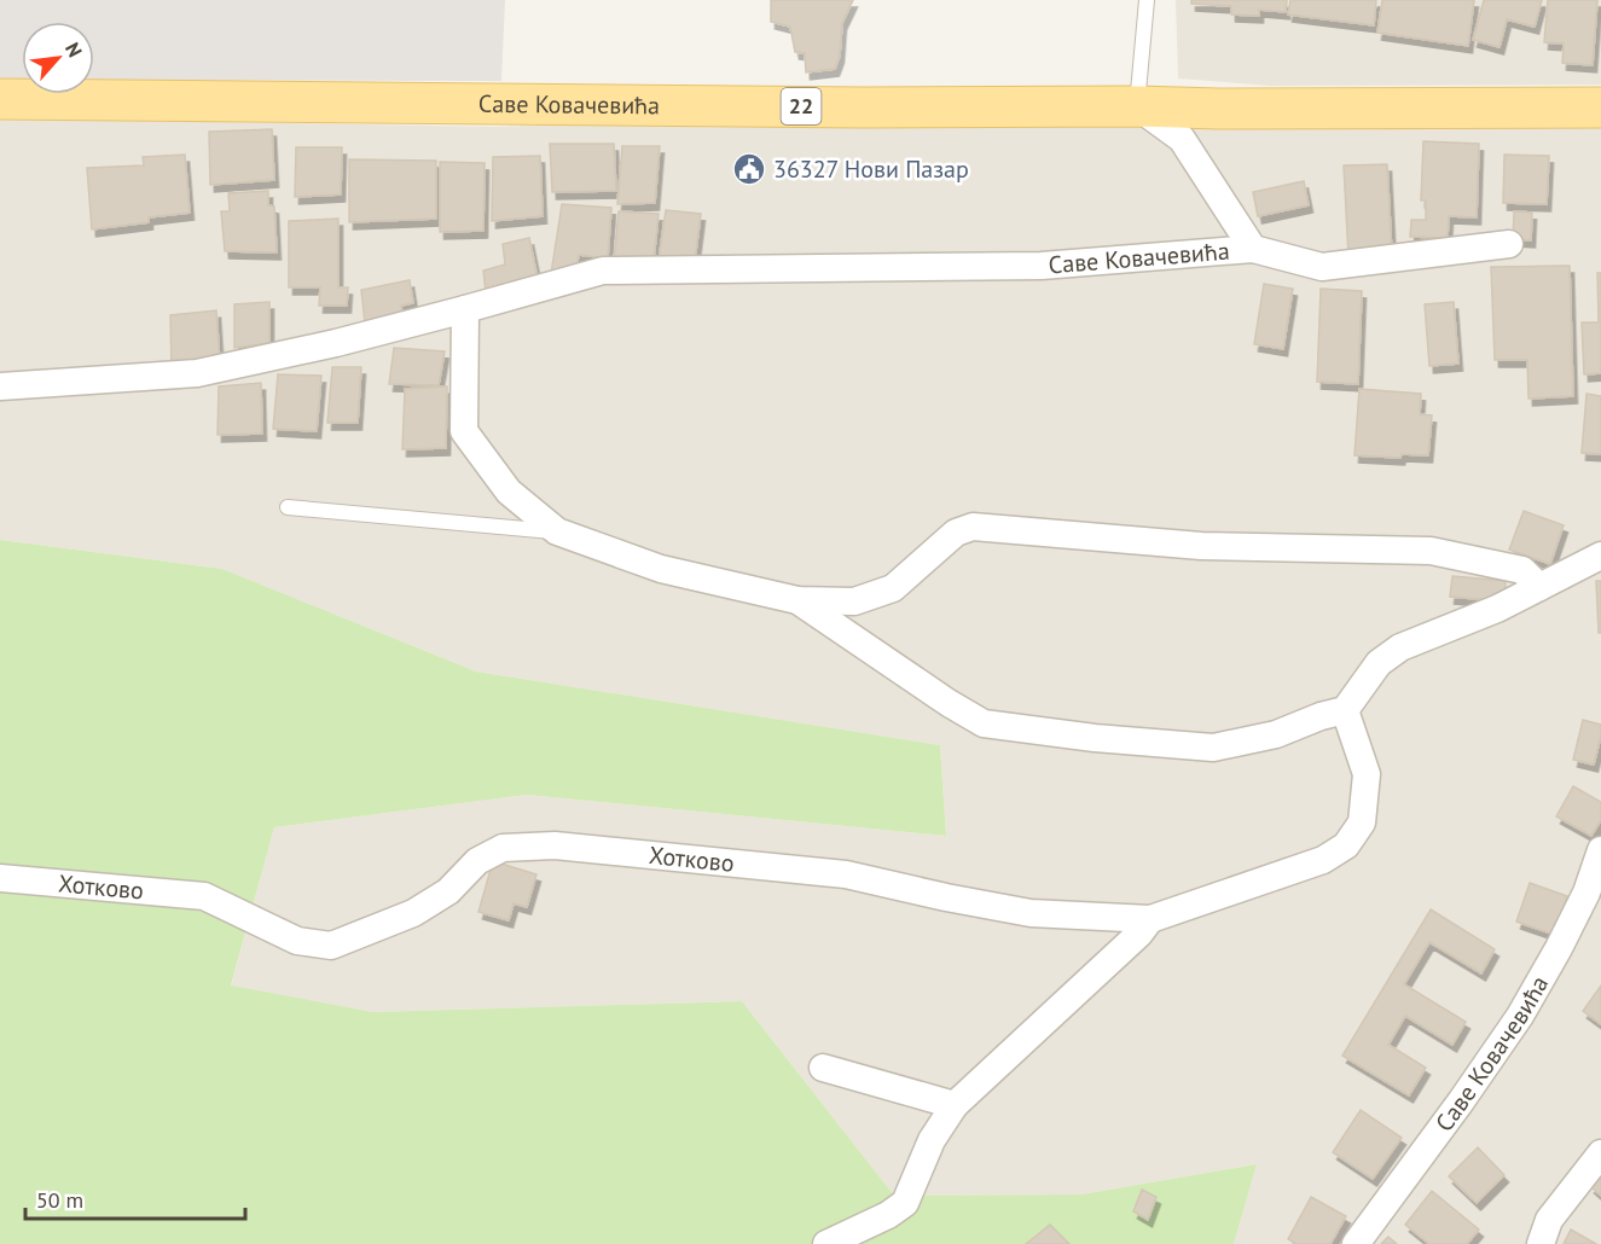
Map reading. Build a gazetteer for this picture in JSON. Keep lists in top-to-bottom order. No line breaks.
{"streets":{"main road":["Саве Ковачевића","22"],"street":["Хотково"]},"places":{"public building":["36327 Нови Пазар"]},"scale_bar":"50 m","north":"top right"}
